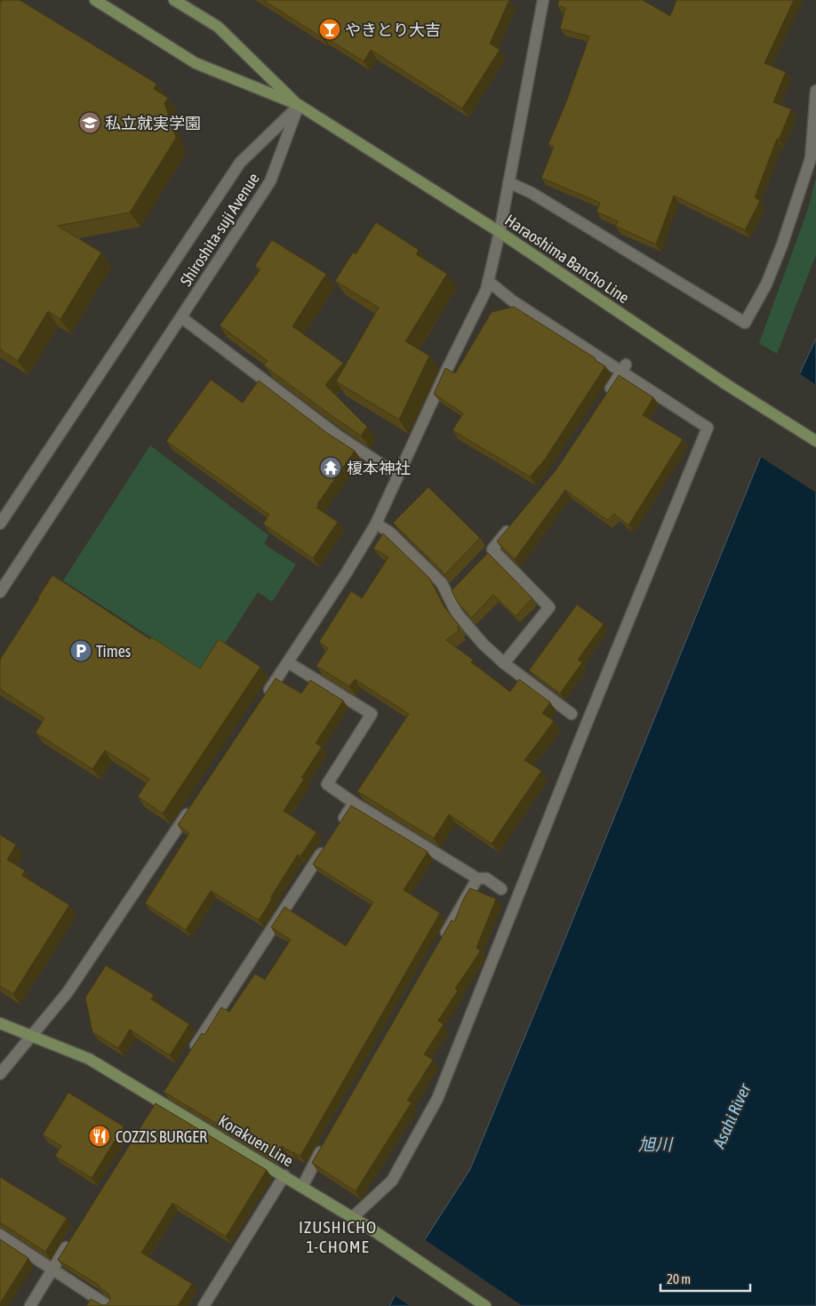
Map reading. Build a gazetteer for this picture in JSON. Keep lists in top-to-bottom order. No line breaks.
{"streets":{"main road":["Haraoshima Bancho Line","Korakuen Line"],"street":["Shiroshita-suji Avenue"]},"crossings":[["Shiroshita-suji Avenue","Haraoshima Bancho Line"]],"districts":["IZUSHICHO 1-CHOME"],"water":["Asahi River","旭川"],"places":{"bar":["やきとり大吉"],"school or university":["私立就実学園"],"temple":["榎本神社"],"parking":["Times"],"restaurant":["COZZIS BURGER"]},"scale_bar":"20 m"}
